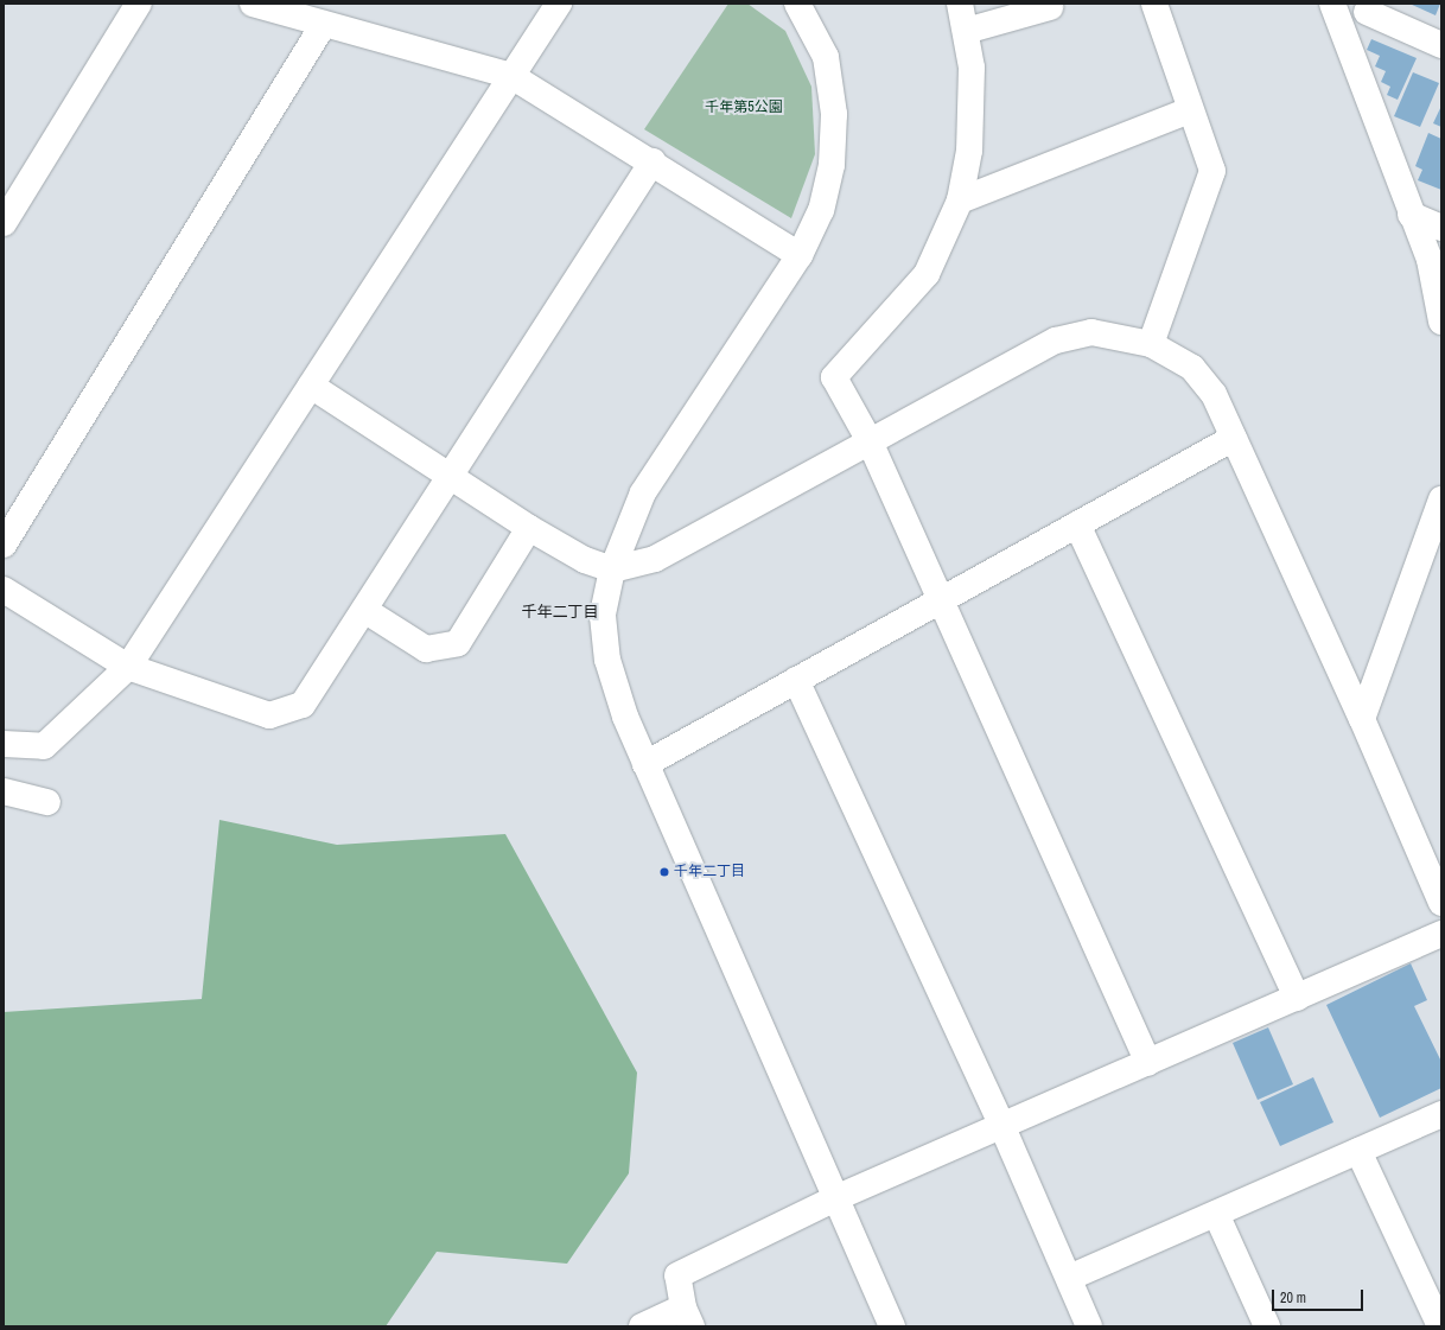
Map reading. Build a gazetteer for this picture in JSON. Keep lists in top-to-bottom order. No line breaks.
{"districts":["千年二丁目"],"parks":["千年第5公園"],"places":["千年二丁目"],"scale_bar":"20 m"}
